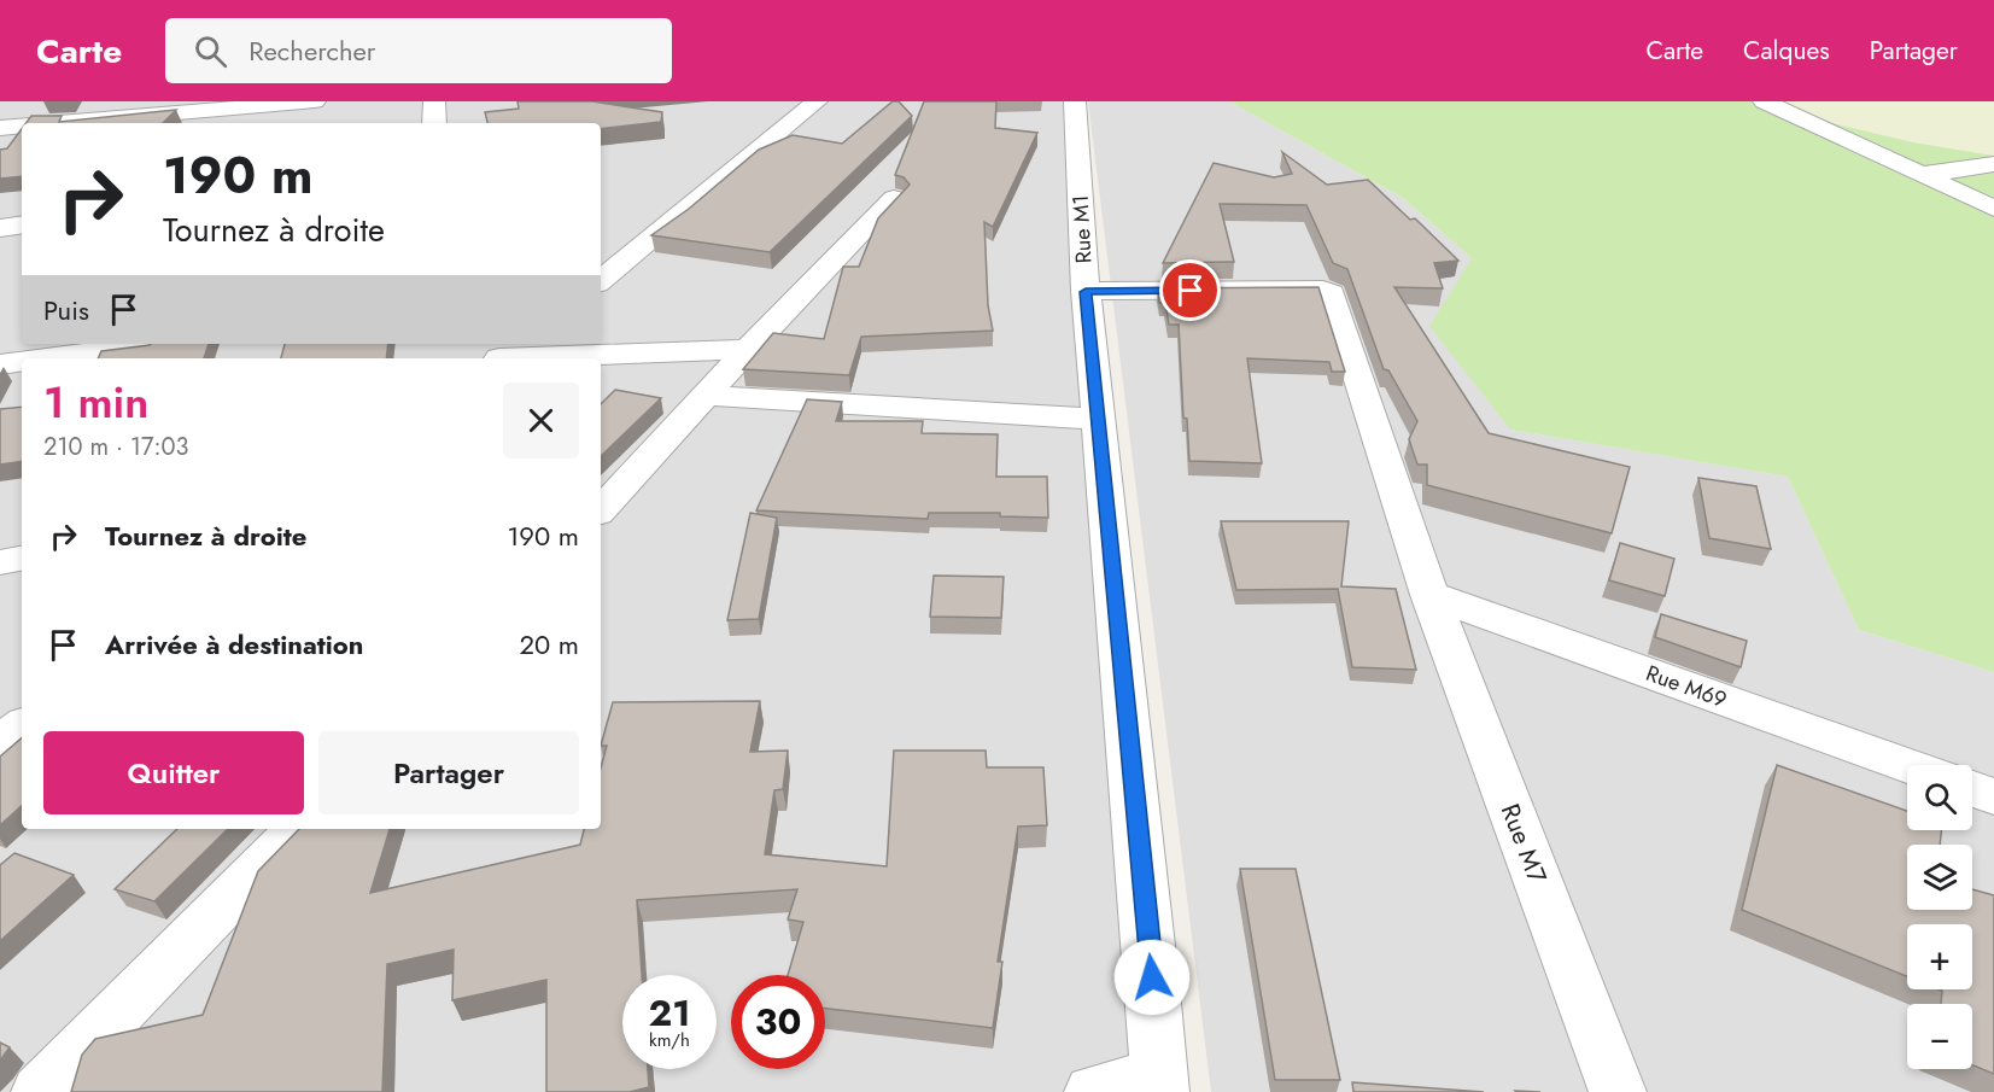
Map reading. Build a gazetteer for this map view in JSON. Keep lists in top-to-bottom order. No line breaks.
{"streets":{"street":["Rue M1","Rue M69","Rue M7"]},"crossings":[["Rue M1","Rue M7"],["Rue M69","Rue M7"]],"page":{"header":"Carte","search":"Rechercher","nav":["Carte","Calques","Partager"],"turn":["190 m","Tournez à droite"],"then":"Puis","heading":["1 min","210 m · 17:03"],"list":[{"name":"Tournez à droite","value":"190 m"},{"name":"Arrivée à destination","value":"20 m"}],"buttons":["Quitter","Partager"],"map_buttons":["+","−"],"speed":"21 km/h","limit":"30"}}
